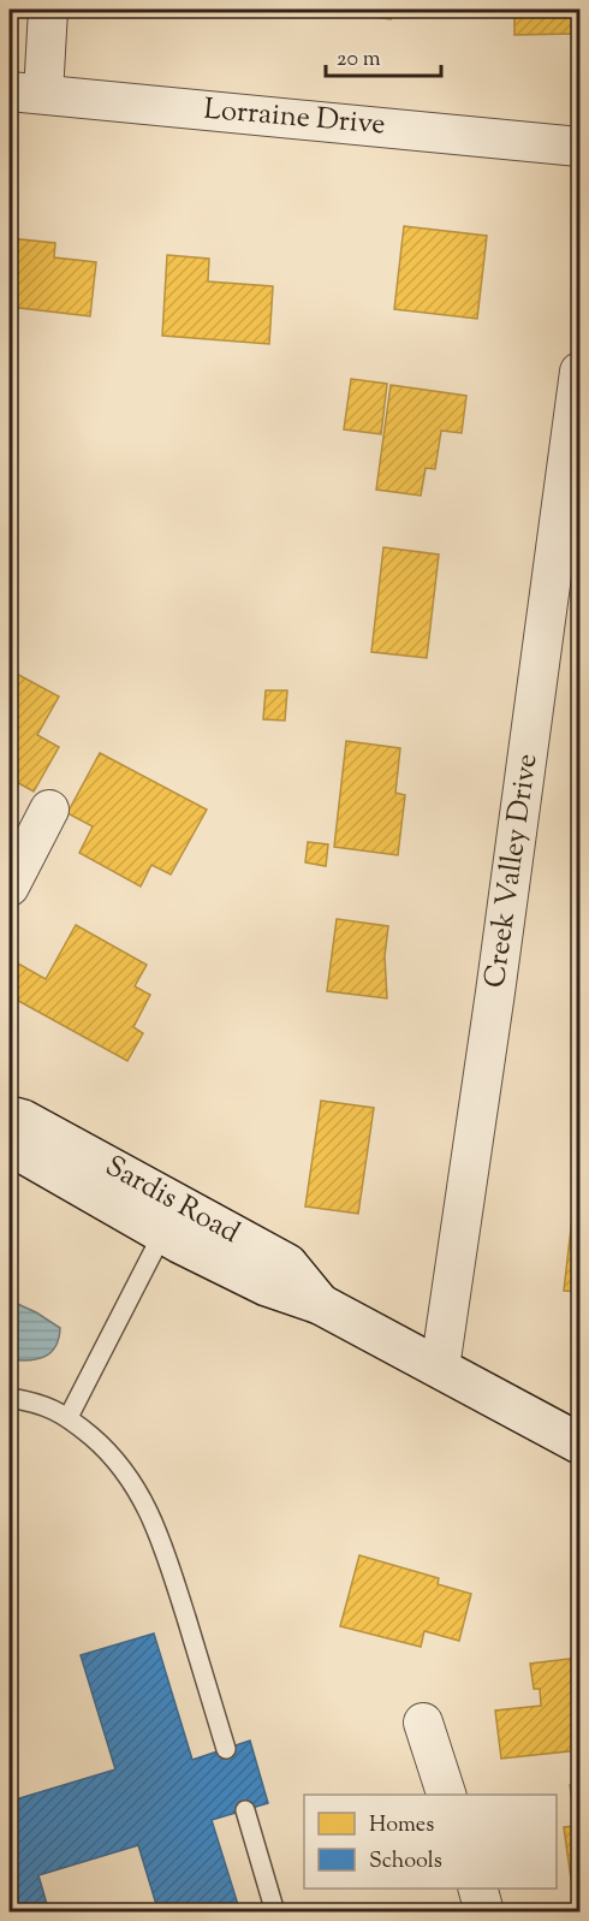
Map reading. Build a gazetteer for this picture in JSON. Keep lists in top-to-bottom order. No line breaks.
{"streets":{"main road":["Sardis Road"],"street":["Lorraine Drive","Creek Valley Drive"]},"crossings":[["Creek Valley Drive","Sardis Road"]],"legend":["Homes","Schools"],"scale_bar":"20 m"}
